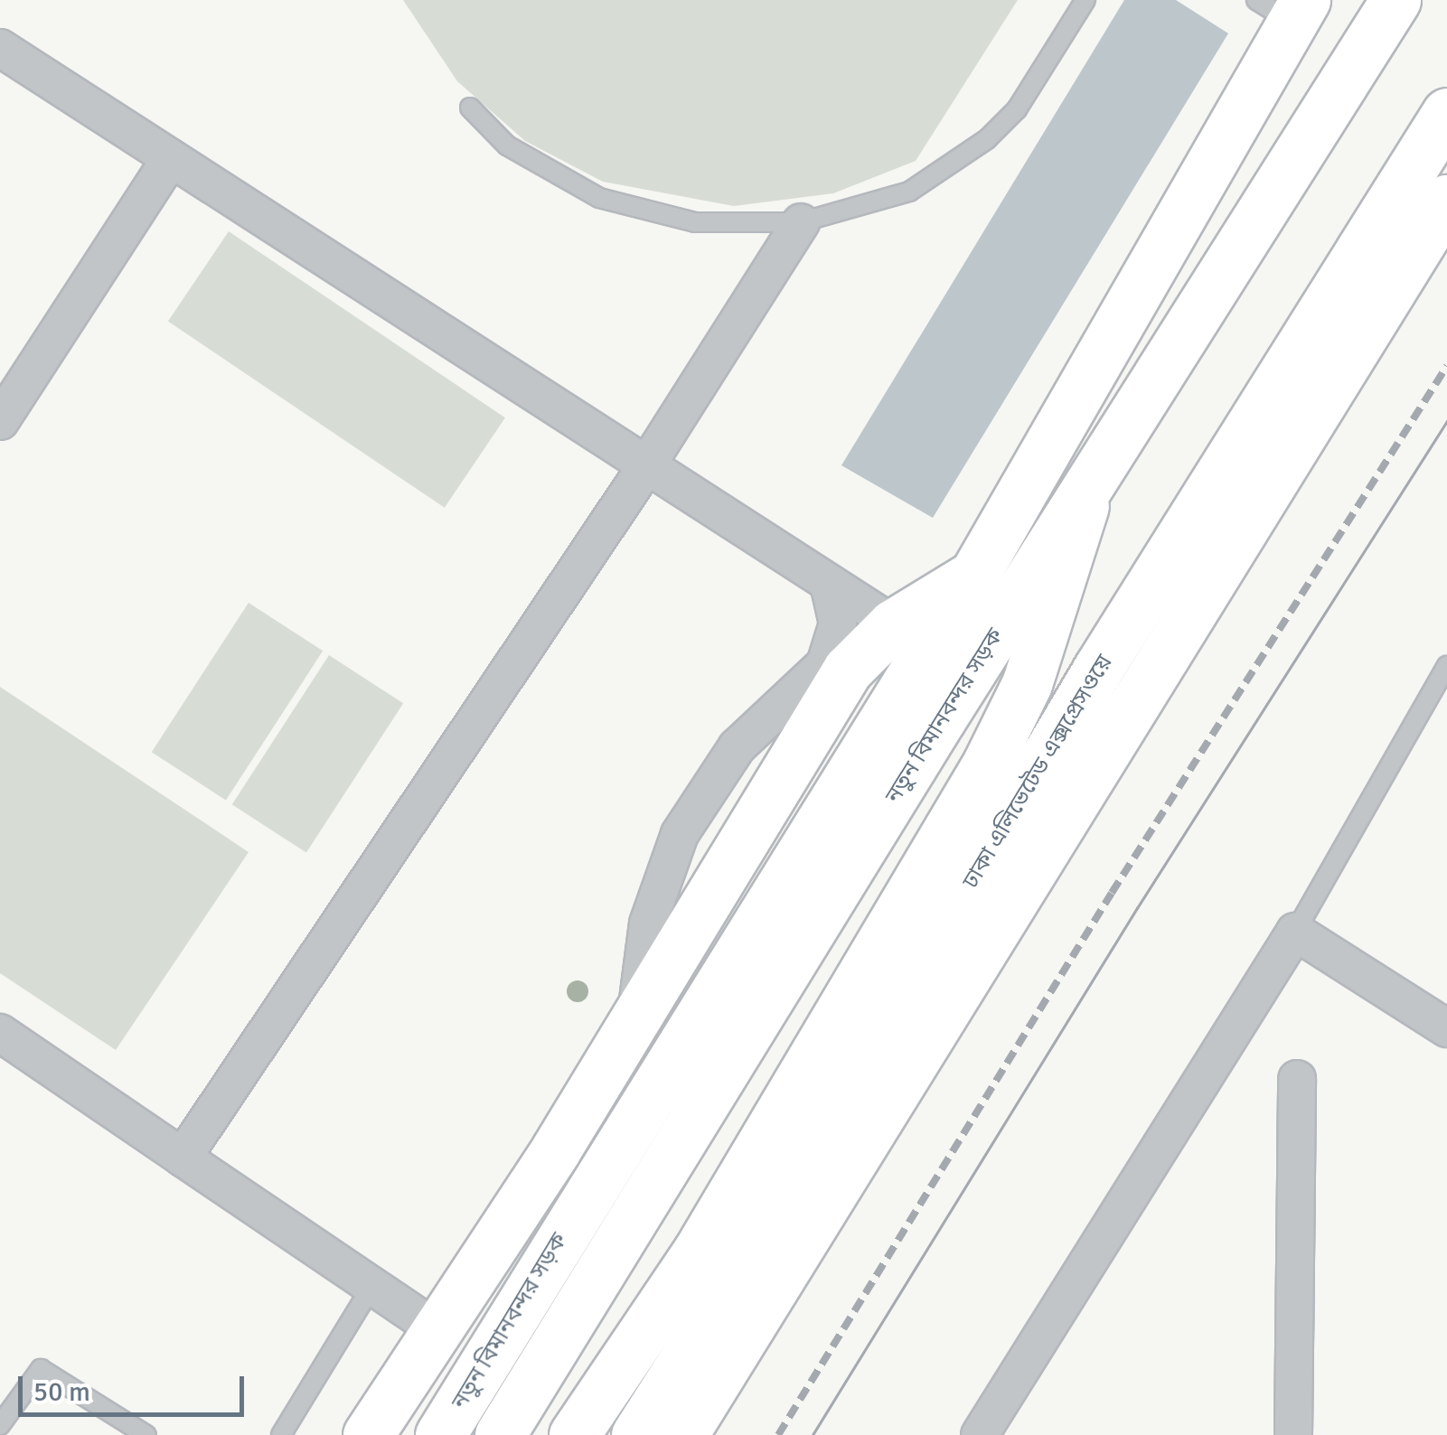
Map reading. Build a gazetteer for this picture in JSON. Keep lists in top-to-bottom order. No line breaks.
{"streets":{"main road":["নতুন বিমানবন্দর সড়ক","ঢাকা এলিভেটেড এক্সপ্রেসওয়ে"]},"scale_bar":"50 m"}
